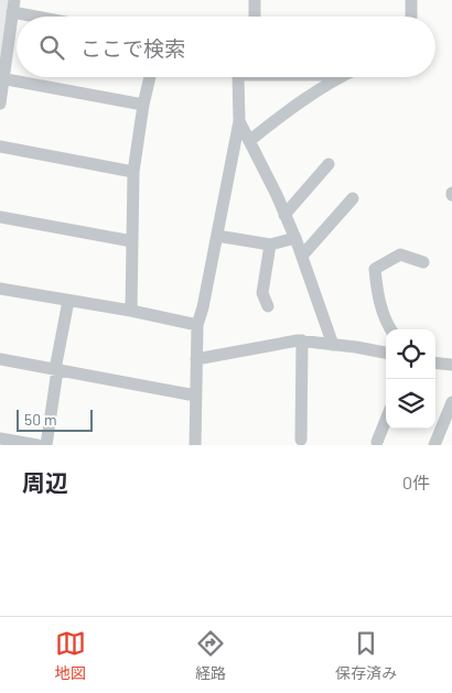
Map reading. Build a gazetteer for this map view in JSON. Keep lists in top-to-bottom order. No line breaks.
{"scale_bar":"50 m","page":{"search":"ここで検索","scale":"50 m","heading":["周辺","0件"],"nav":["地図","経路","保存済み"]}}
